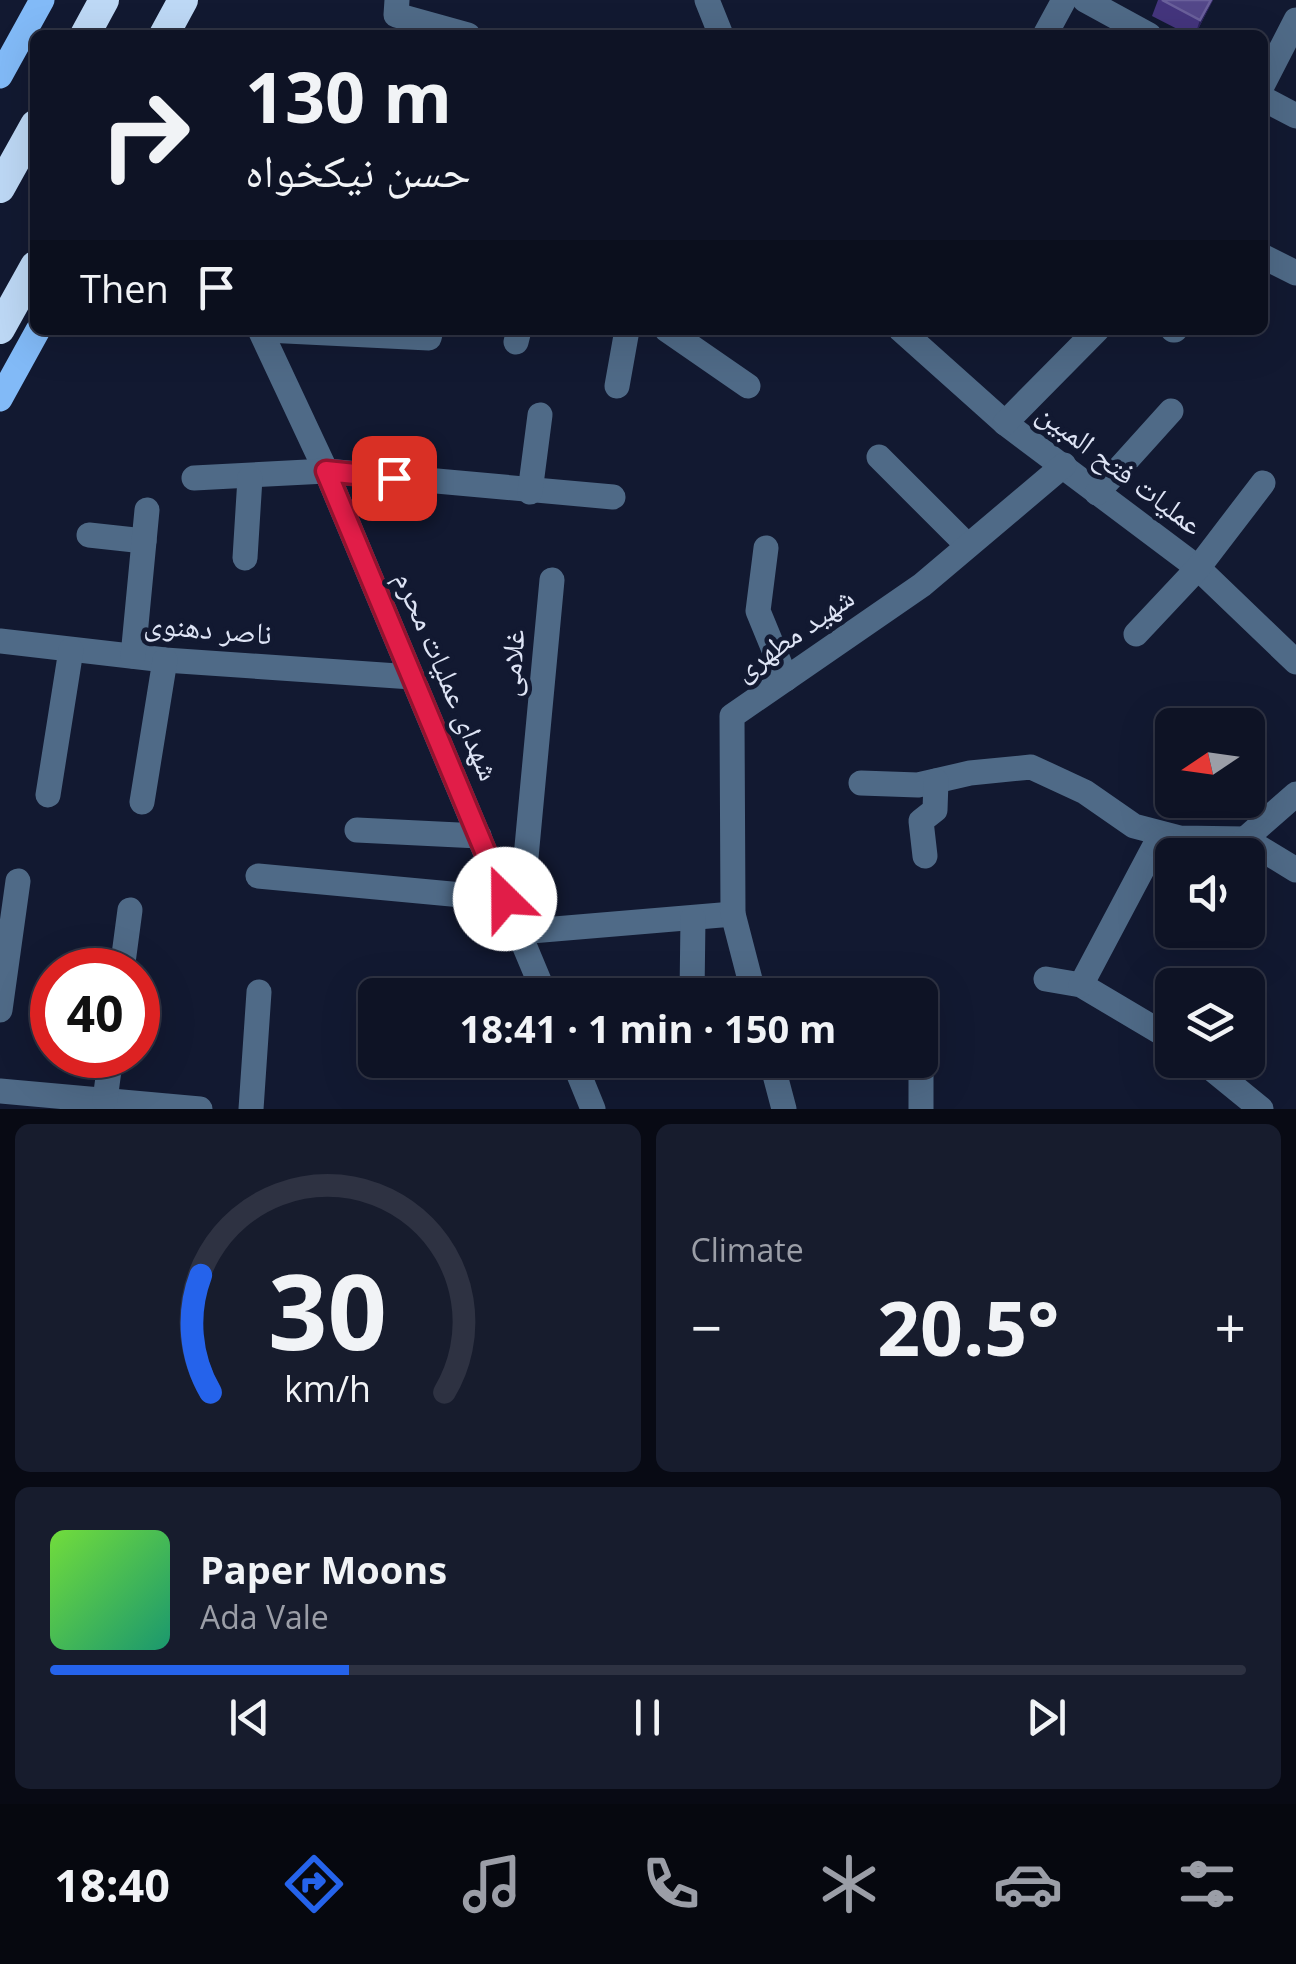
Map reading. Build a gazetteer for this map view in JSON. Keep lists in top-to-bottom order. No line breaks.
{"streets":{"street":["عملیات فتح المبین","ناصر دهنوی","شهید مطهری","غلامی","شهدای عملیات محرم"]},"crossings":[["عملیات فتح المبین","شهید مطهری"],["ناصر دهنوی","شهدای عملیات محرم"],["غلامی","شهدای عملیات محرم"]],"north":"left","page":{"turn":["130 m","حسن نیکخواه"],"then":"Then","limit":"40","trip":"18:41 · 1 min · 150 m","tile":"Climate","heat":["−","20.5°","+"],"song":["Paper Moons","Ada Vale"],"tabs":"18:40","gauge":["30","km/h"]}}
